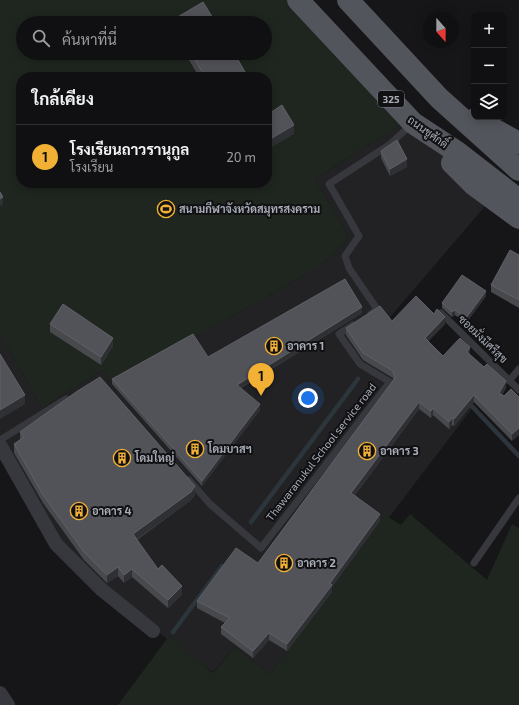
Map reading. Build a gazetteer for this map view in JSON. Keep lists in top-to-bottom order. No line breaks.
{"streets":{"main road":["325","ถนนชูศักดิ์"],"lane":["ซอยมั่งมีศรีสุข","Thawaranukul School service road"]},"crossings":[["ถนนชูศักดิ์","Thawaranukul School service road"]],"places":{"sports":["สนามกีฬาจังหวัดสมุทรสงคราม"],"building":["อาคาร 1","โดมบาสฯ","อาคาร 3","โดมใหญ่","อาคาร 4","อาคาร 2"]},"north":"bottom","page":{"map_buttons":["+","−"],"search":"ค้นหาที่นี่","heading":"ใกล้เคียง","list":[{"mark":"1","name":"โรงเรียนถาวรานุกูล","note":"โรงเรียน","value":"20 m"}],"pins":"1"}}
